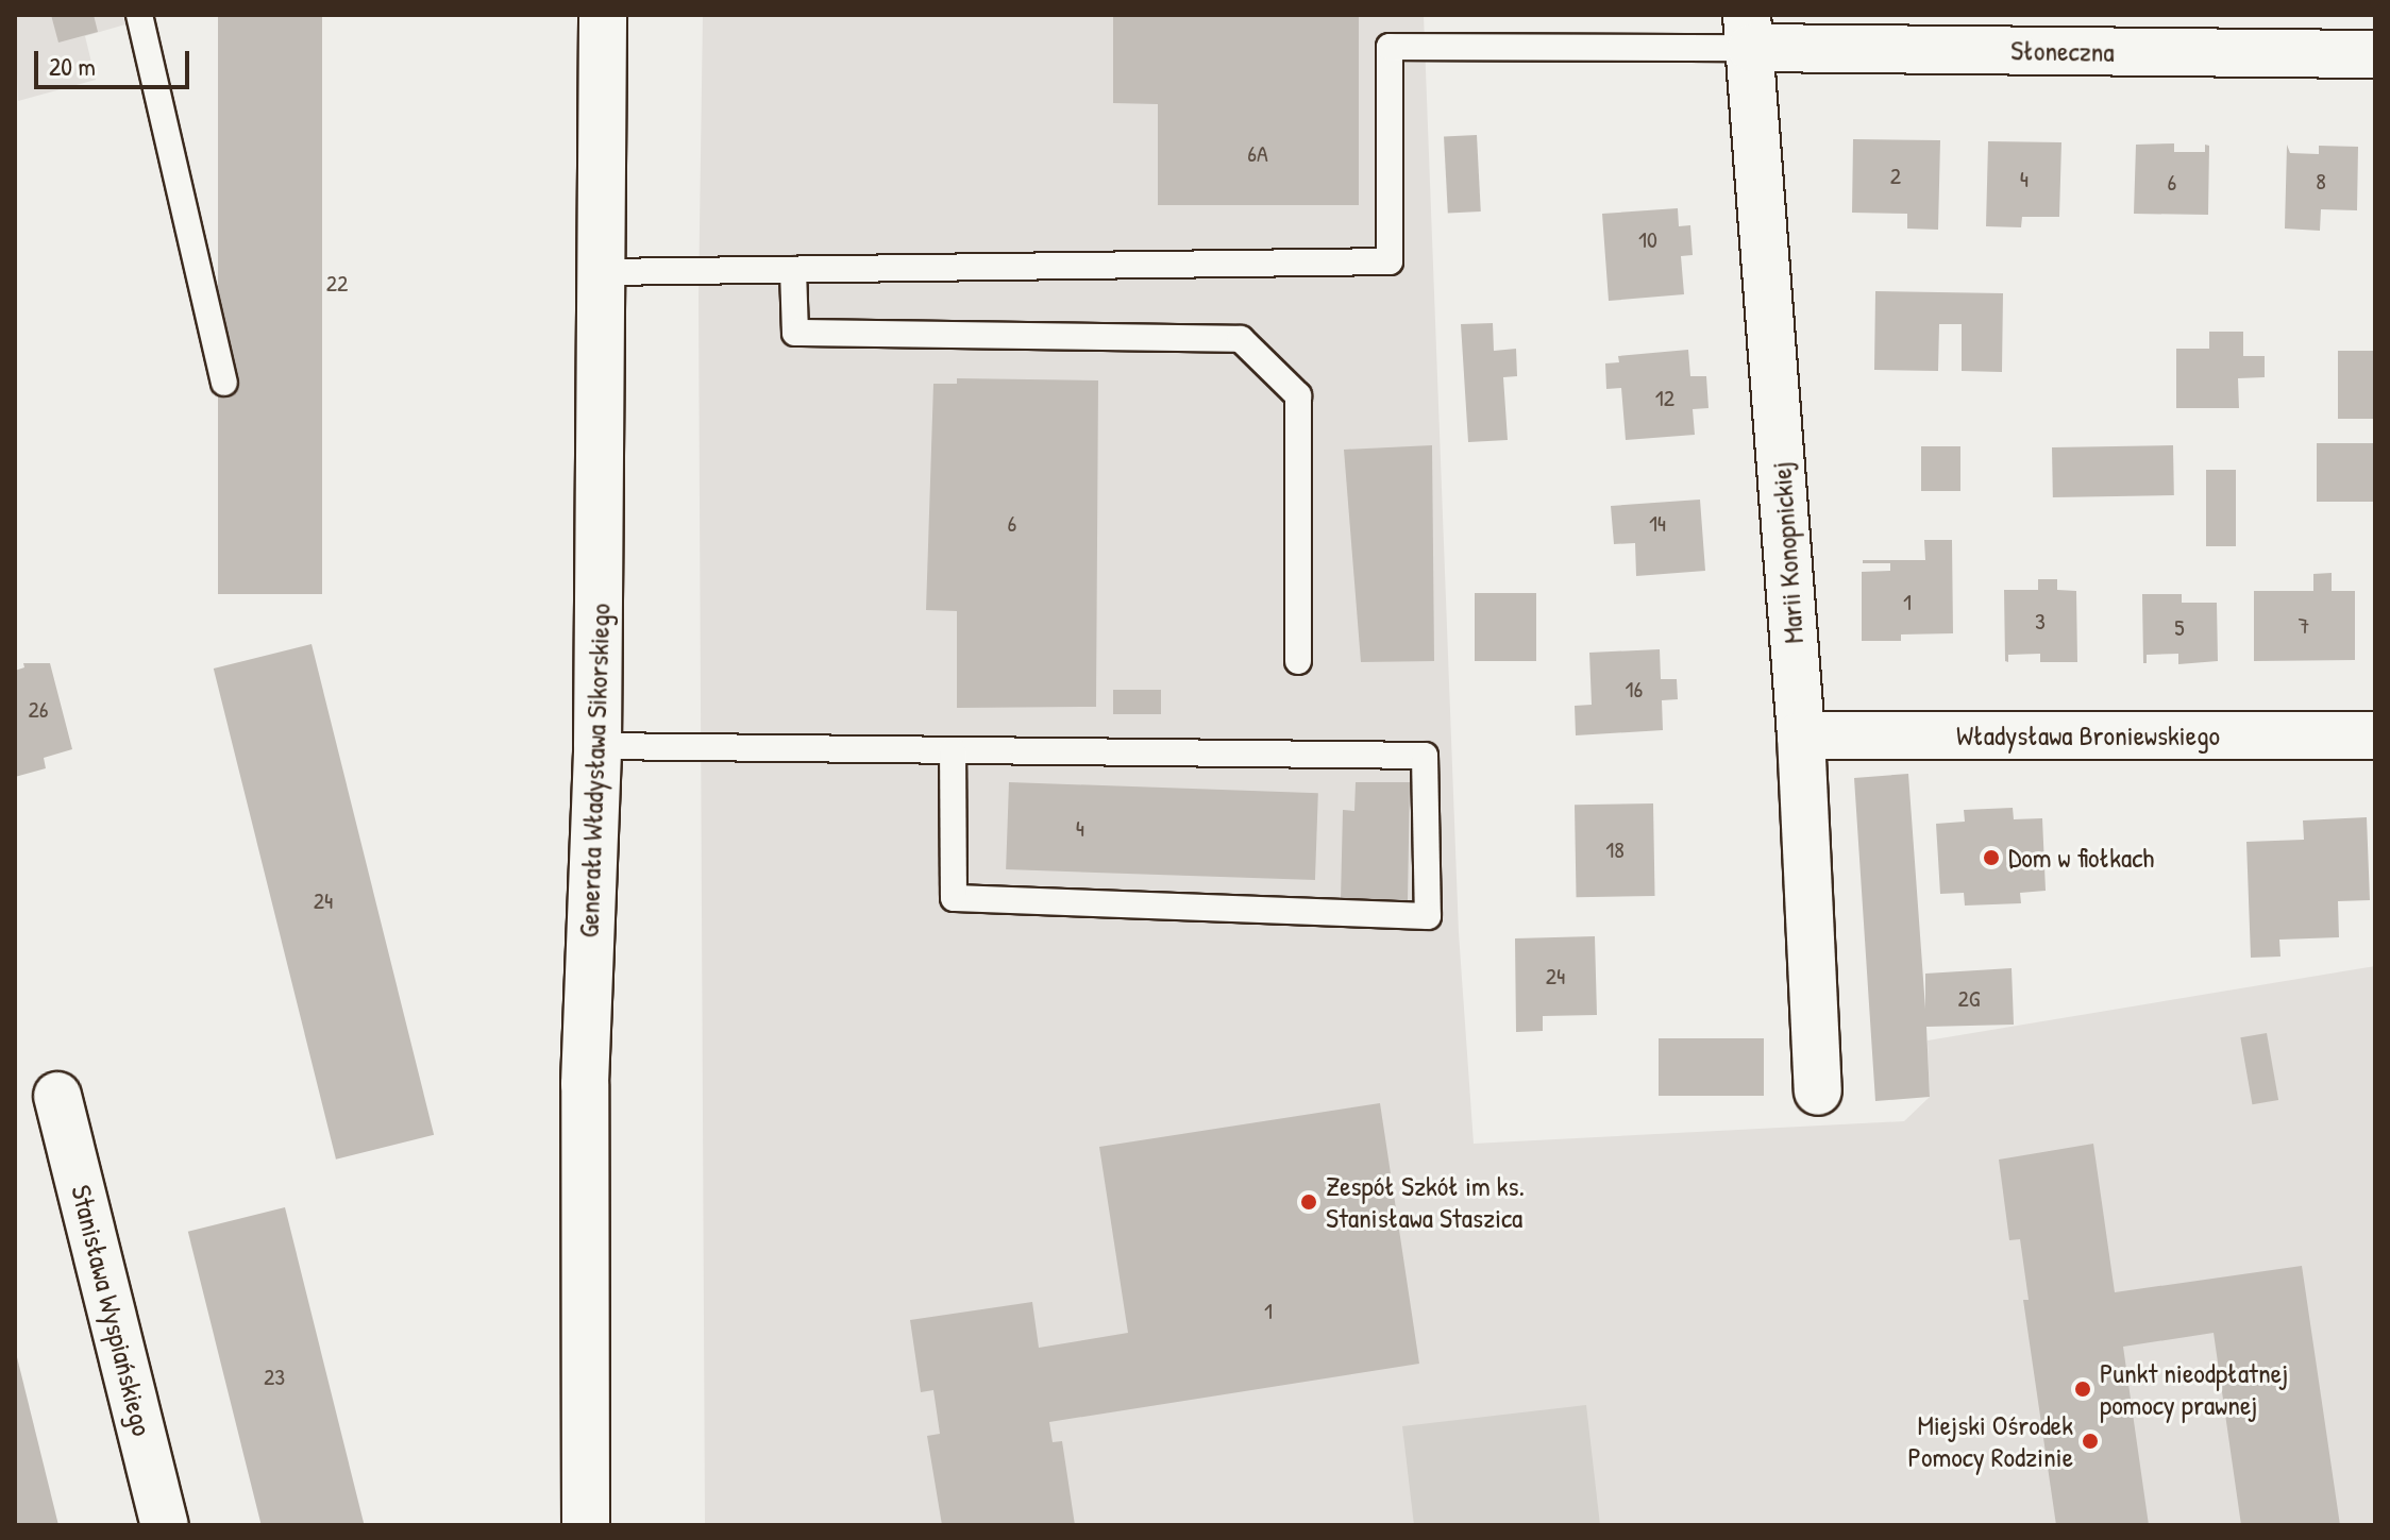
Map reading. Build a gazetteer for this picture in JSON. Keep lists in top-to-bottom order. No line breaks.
{"streets":{"street":["Słoneczna","Marii Konopnickiej","Władysława Broniewskiego","Generała Władysława Sikorskiego","Stanisława Wyspiańskiego"]},"crossings":[["Słoneczna","Marii Konopnickiej"],["Marii Konopnickiej","Władysława Broniewskiego"]],"places":["Dom w fiołkach","Zespół Szkół im ks. Stanisława Staszica","Punkt nieodpłatnej pomocy prawnej","Miejski Ośrodek Pomocy Rodzinie"],"house_numbers":["6A","2","4","8","6","10","22","12","6","14","1","3","7","5","16","26","4","18","24","24","2G","1","23"],"scale_bar":"20 m"}
